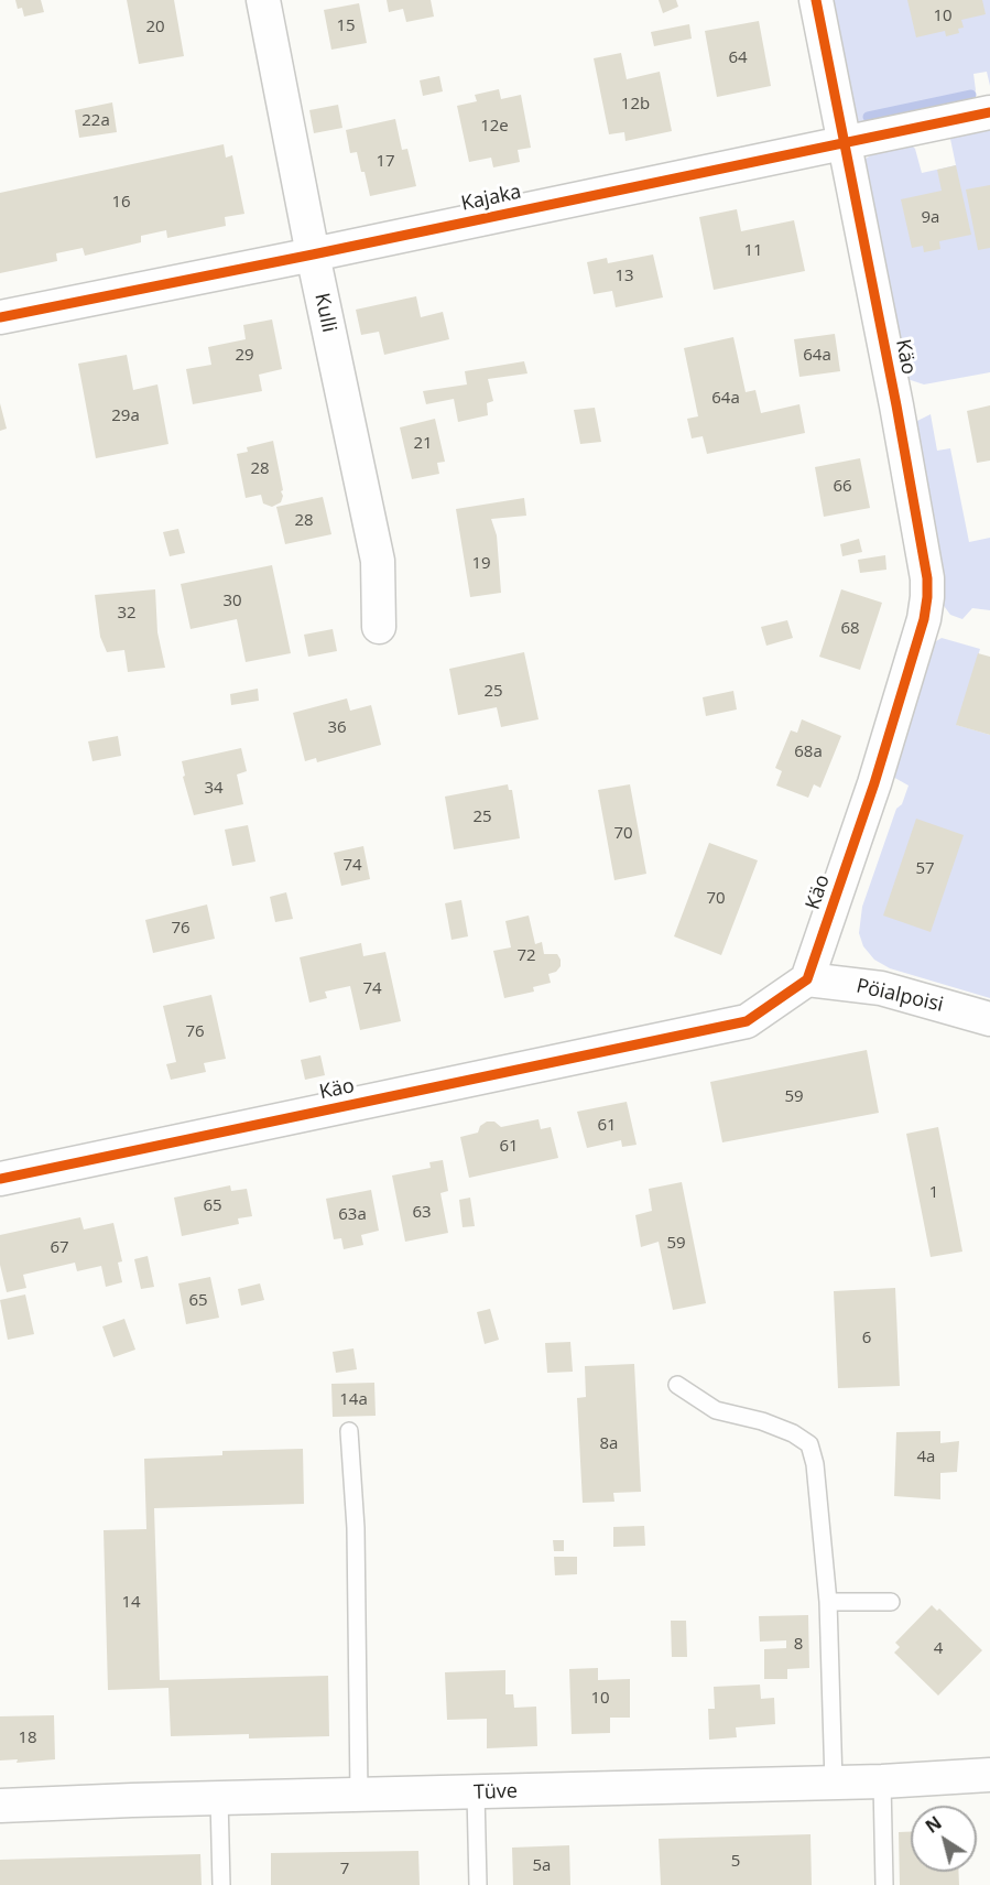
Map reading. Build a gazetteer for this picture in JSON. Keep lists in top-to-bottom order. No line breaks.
{"streets":{"street":["Kajaka","Kulli","Käo","Pöialpoisi","Tüve"]},"crossings":[["Kajaka","Kulli"],["Kajaka","Käo"],["Käo","Pöialpoisi"]],"house_numbers":["10","15","20","64","12b","22a","12e","17","16","9a","11","13","29","64a","64a","29a","21","28","66","28","19","30","32","68","25","36","68a","34","25","70","74","57","70","76","72","74","76","59","61","61","1","65","63","63a","59","67","65","6","14a","8a","4a","14","8","4","10","18","5","5a","7"],"north":"top left"}
